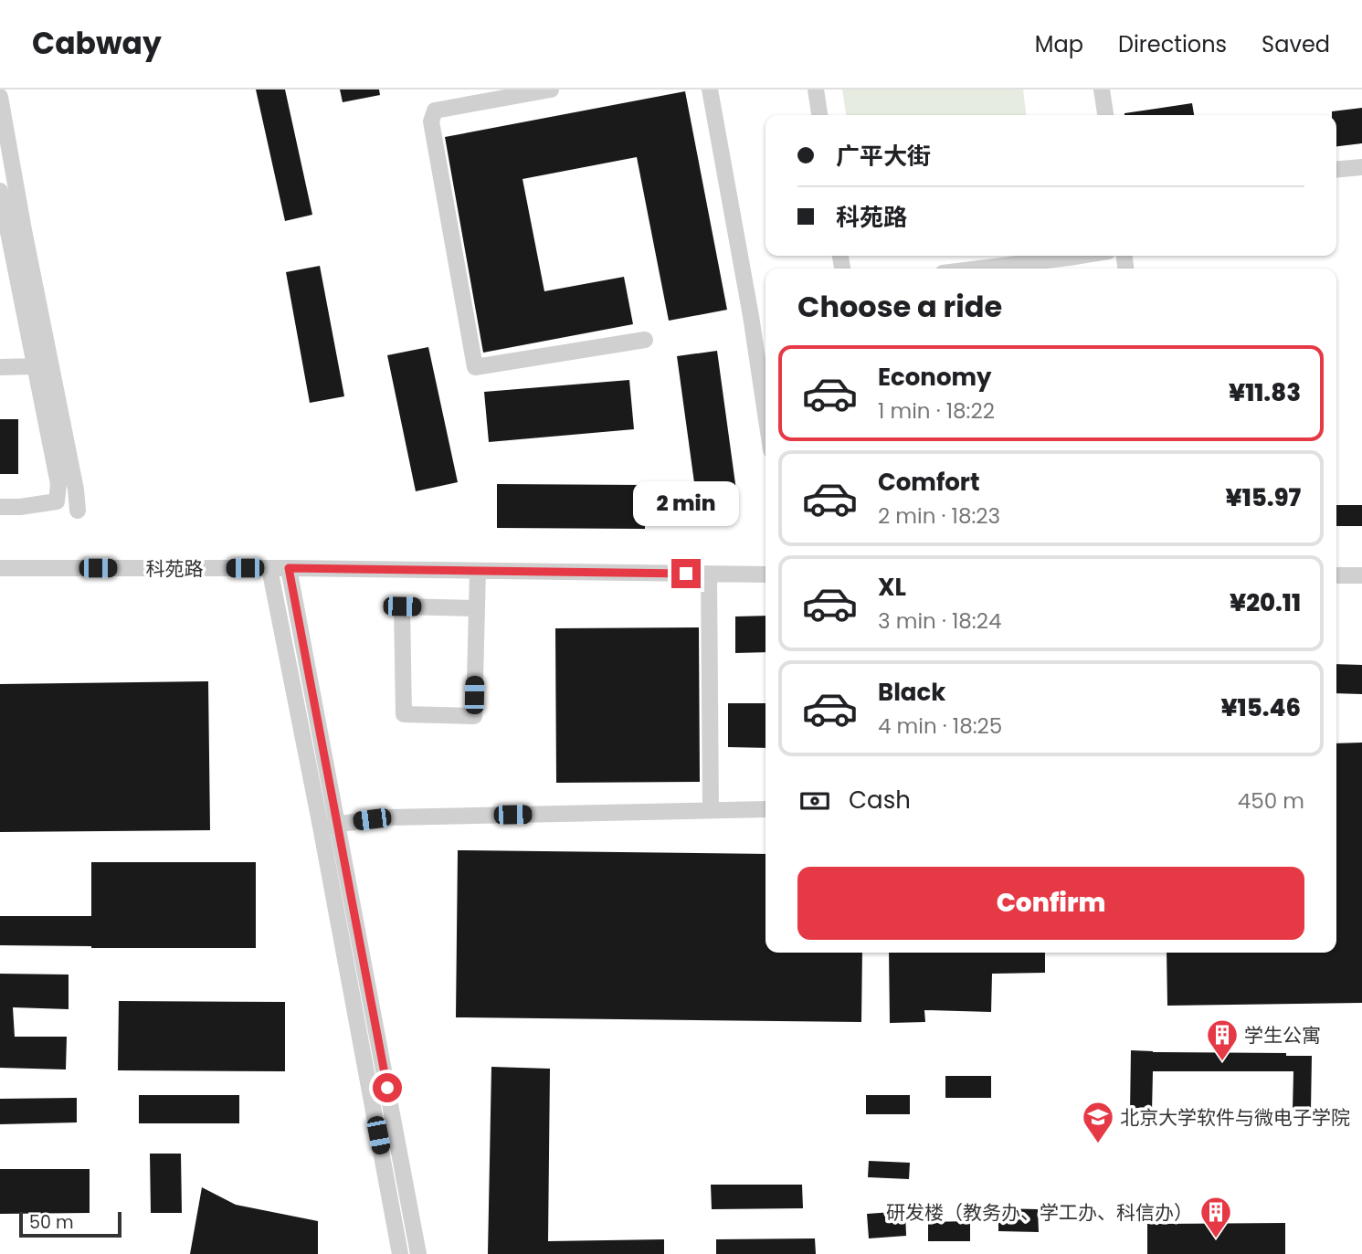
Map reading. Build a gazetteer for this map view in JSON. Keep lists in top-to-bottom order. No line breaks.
{"streets":{"street":["科苑路"]},"places":{"building":["学生公寓","研发楼（教务办、学工办、科信办）"],"school or university":["北京大学软件与微电子学院"]},"scale_bar":"50 m","page":{"header":"Cabway","nav":["Map","Directions","Saved"],"banner":["广平大街","科苑路"],"heading":"Choose a ride","list":[{"name":"Economy","note":"1 min · 18:22","value":"¥11.83"},{"name":"Comfort","note":"2 min · 18:23","value":"¥15.97"},{"name":"XL","note":"3 min · 18:24","value":"¥20.11"},{"name":"Black","note":"4 min · 18:25","value":"¥15.46"}],"bubble":"2 min","pay":["Cash","450 m"],"buttons":"Confirm","scale":"50 m"}}
